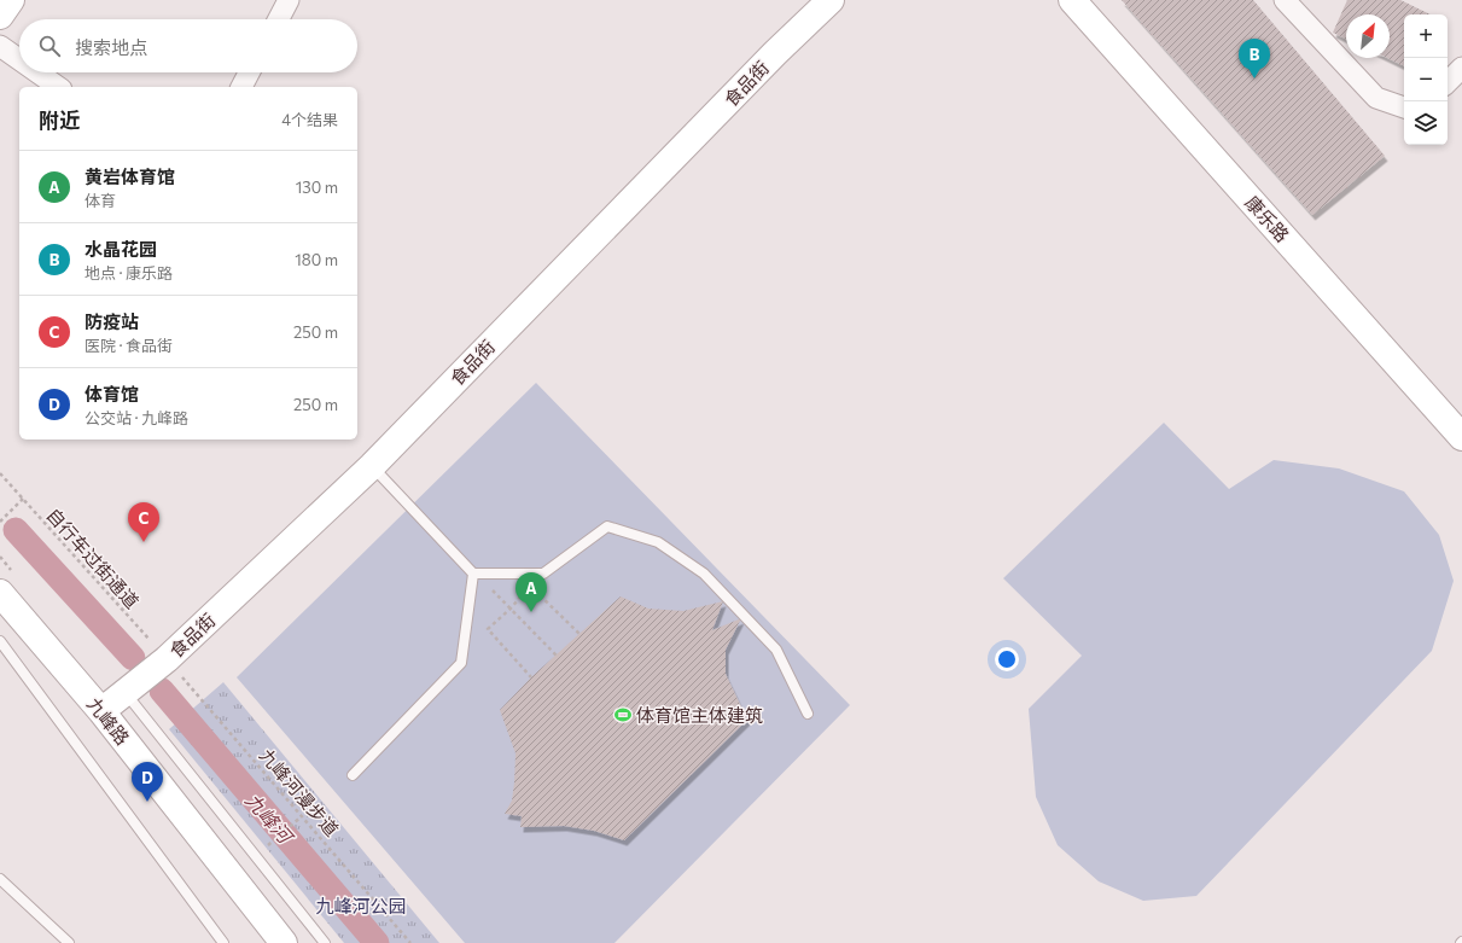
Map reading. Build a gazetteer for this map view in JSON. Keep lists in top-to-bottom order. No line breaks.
{"streets":{"street":["食品街","康乐路","九峰路"],"path":["自行车过街通道","九峰河漫步道"]},"crossings":[["食品街","自行车过街通道"],["食品街","九峰路"],["食品街","九峰河漫步道"],["自行车过街通道","九峰河漫步道"]],"water":["九峰河"],"parks":["九峰河公园"],"places":{"sports":["体育馆主体建筑"]},"north":"top right","page":{"map_buttons":["+","−"],"search":"搜索地点","pins":["B","C","A","D"],"heading":["附近","4个结果"],"list":[{"mark":"A","name":"黄岩体育馆","note":"体育","value":"130 m"},{"mark":"B","name":"水晶花园","note":"地点 · 康乐路","value":"180 m"},{"mark":"C","name":"防疫站","note":"医院 · 食品街","value":"250 m"},{"mark":"D","name":"体育馆","note":"公交站 · 九峰路","value":"250 m"}]}}
